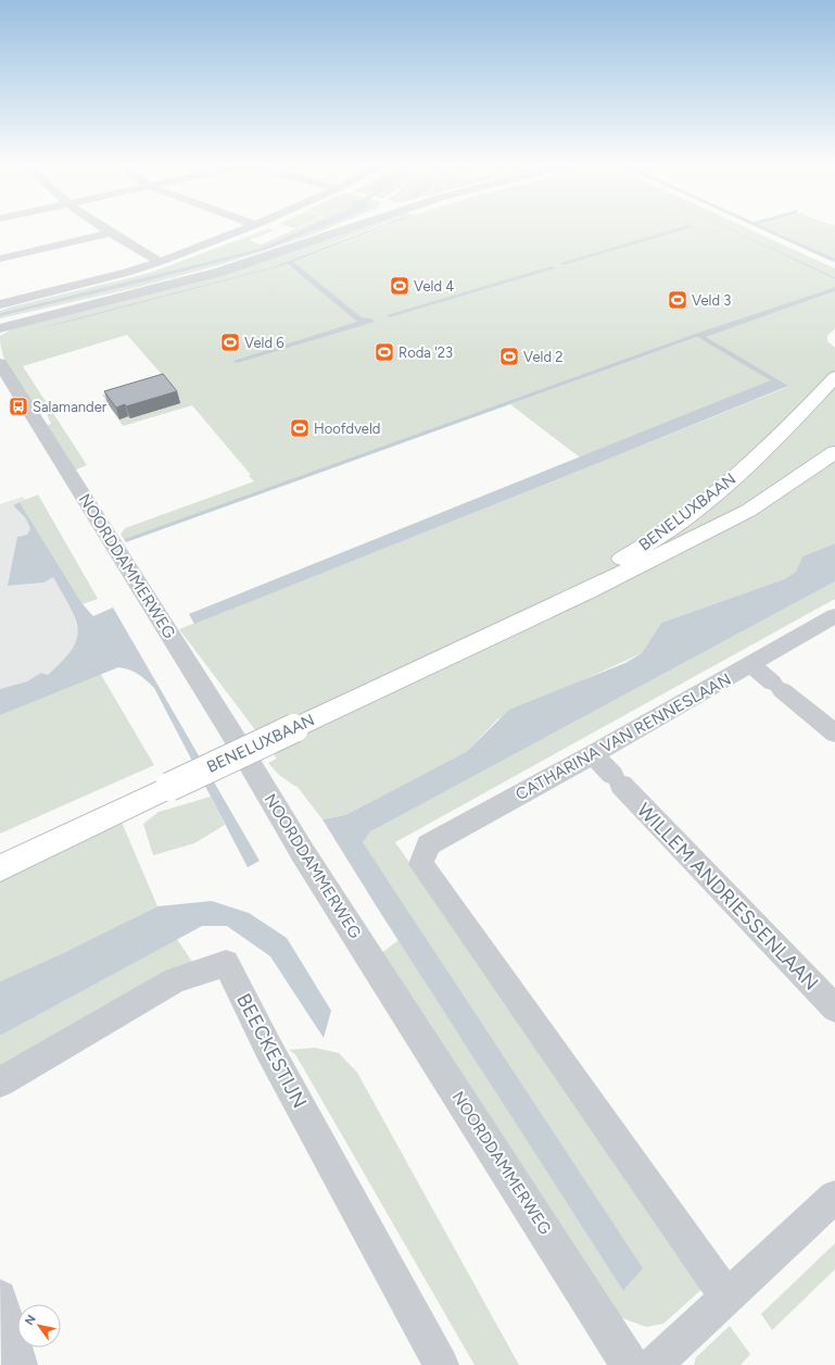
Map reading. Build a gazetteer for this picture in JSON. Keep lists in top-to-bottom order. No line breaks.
{"streets":{"main road":["BENELUXBAAN"],"street":["NOORDDAMMERWEG","CATHARINA VAN RENNESLAAN","WILLEM ANDRIESSENLAAN","BEECKESTIJN"]},"crossings":[["CATHARINA VAN RENNESLAAN","WILLEM ANDRIESSENLAAN"]],"places":{"sports":["Veld 4","Veld 3","Veld 6","Roda '23","Veld 2","Hoofdveld"],"bus stop":["Salamander"]},"north":"top left"}
